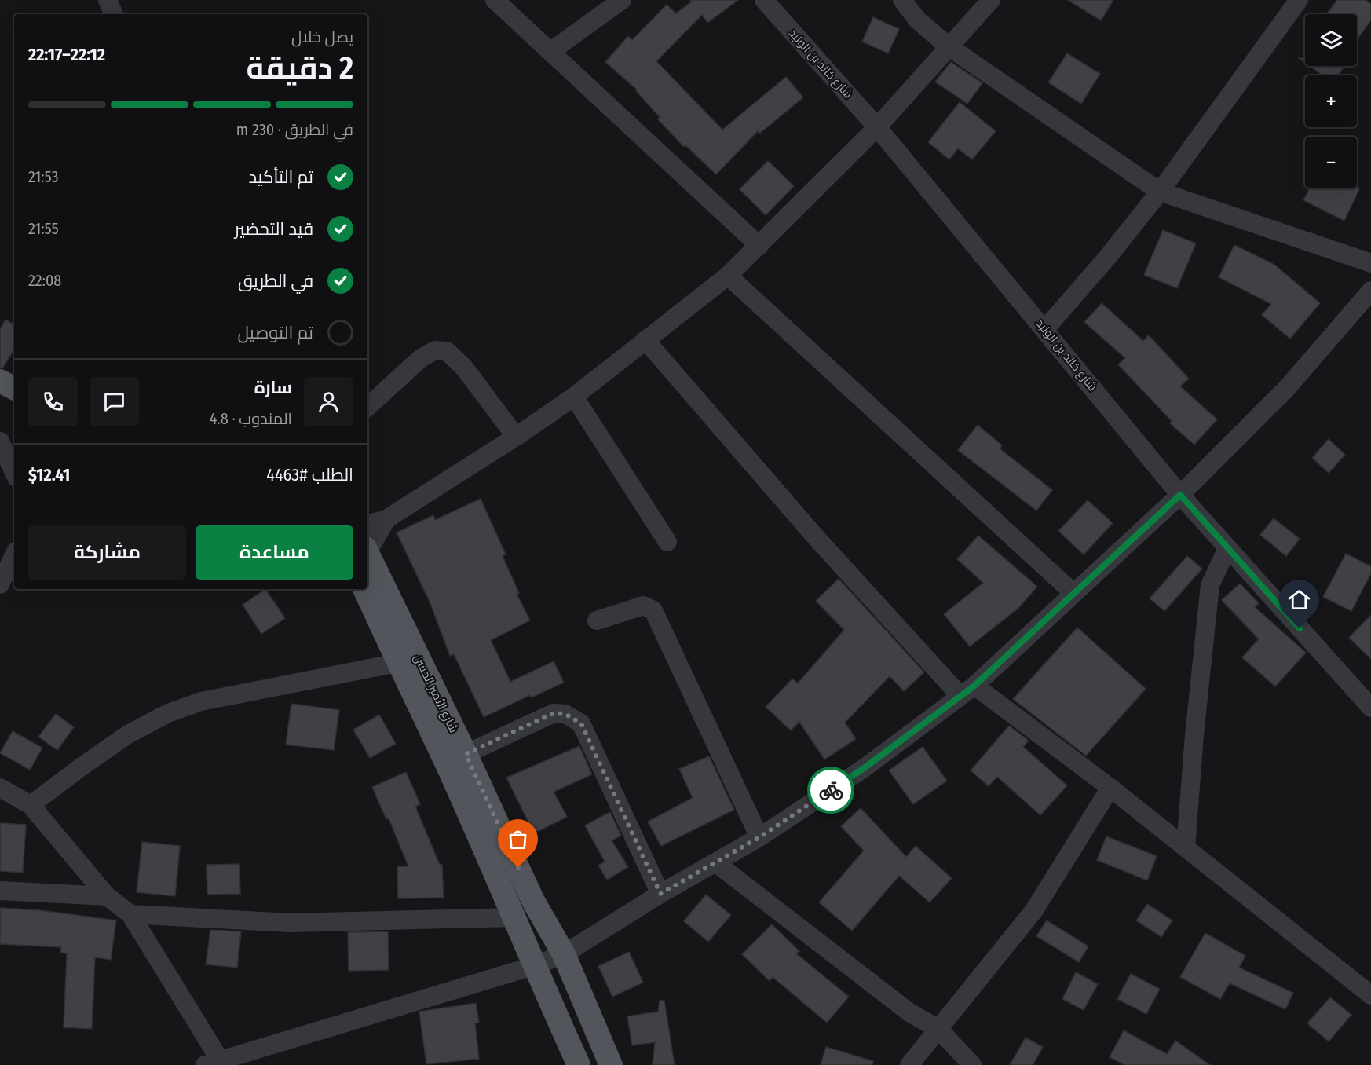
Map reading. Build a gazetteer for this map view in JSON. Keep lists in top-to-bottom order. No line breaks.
{"streets":{"main road":["شارع الأمير الحسن"],"street":["شارع خالد بن الوليد"]},"page":{"map_buttons":["+","−"],"heading":["2 دقيقة","يصل خلال","22:12–22:17"],"panel":["سارة","المندوب · 4.8","الطلب #4463","$12.41"],"bar":"في الطريق · 230 m","list":[["تم التأكيد","21:53"],["قيد التحضير","21:55"],["في الطريق","22:08"],"تم التوصيل"],"buttons":["مساعدة","مشاركة"]}}
